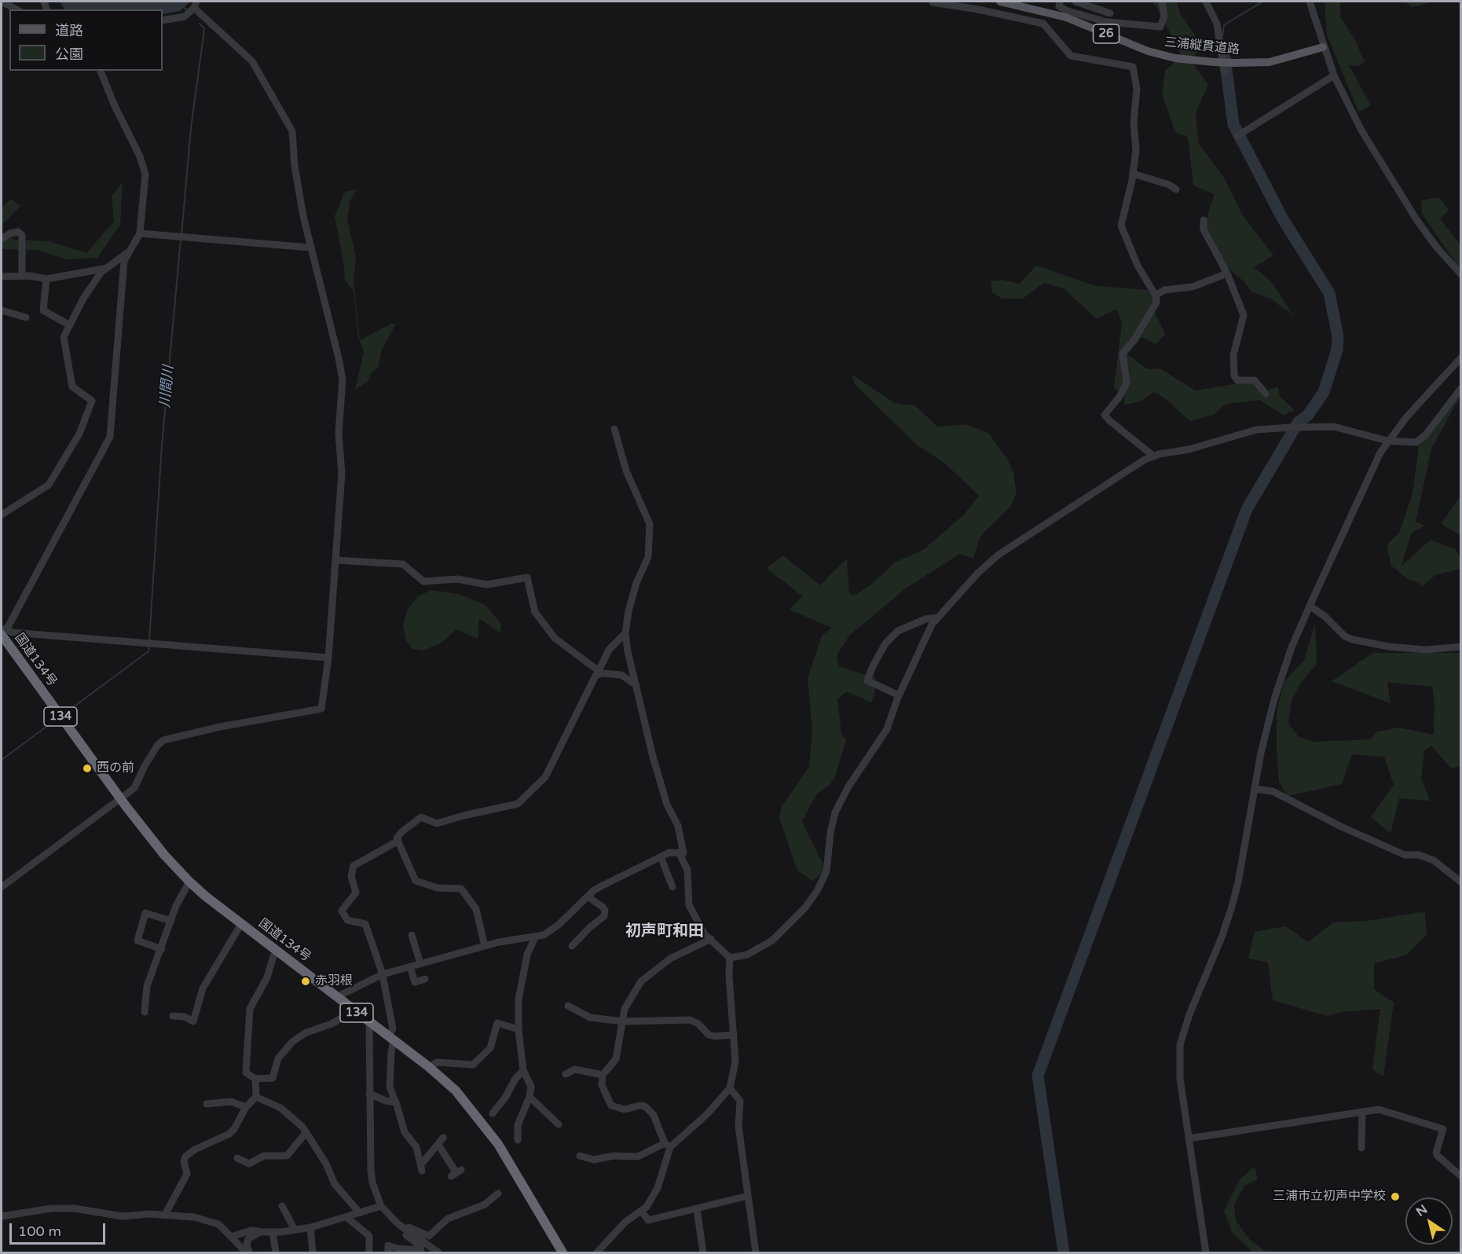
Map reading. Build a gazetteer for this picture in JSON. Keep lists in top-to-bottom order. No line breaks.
{"streets":{"highway":["国道134号","134"],"main road":["26","三浦縦貫道路"]},"districts":["初声町和田"],"water":["川間川"],"places":["西の前","赤羽根","三浦市立初声中学校"],"legend":["道路","公園"],"scale_bar":"100 m","north":"top left"}
